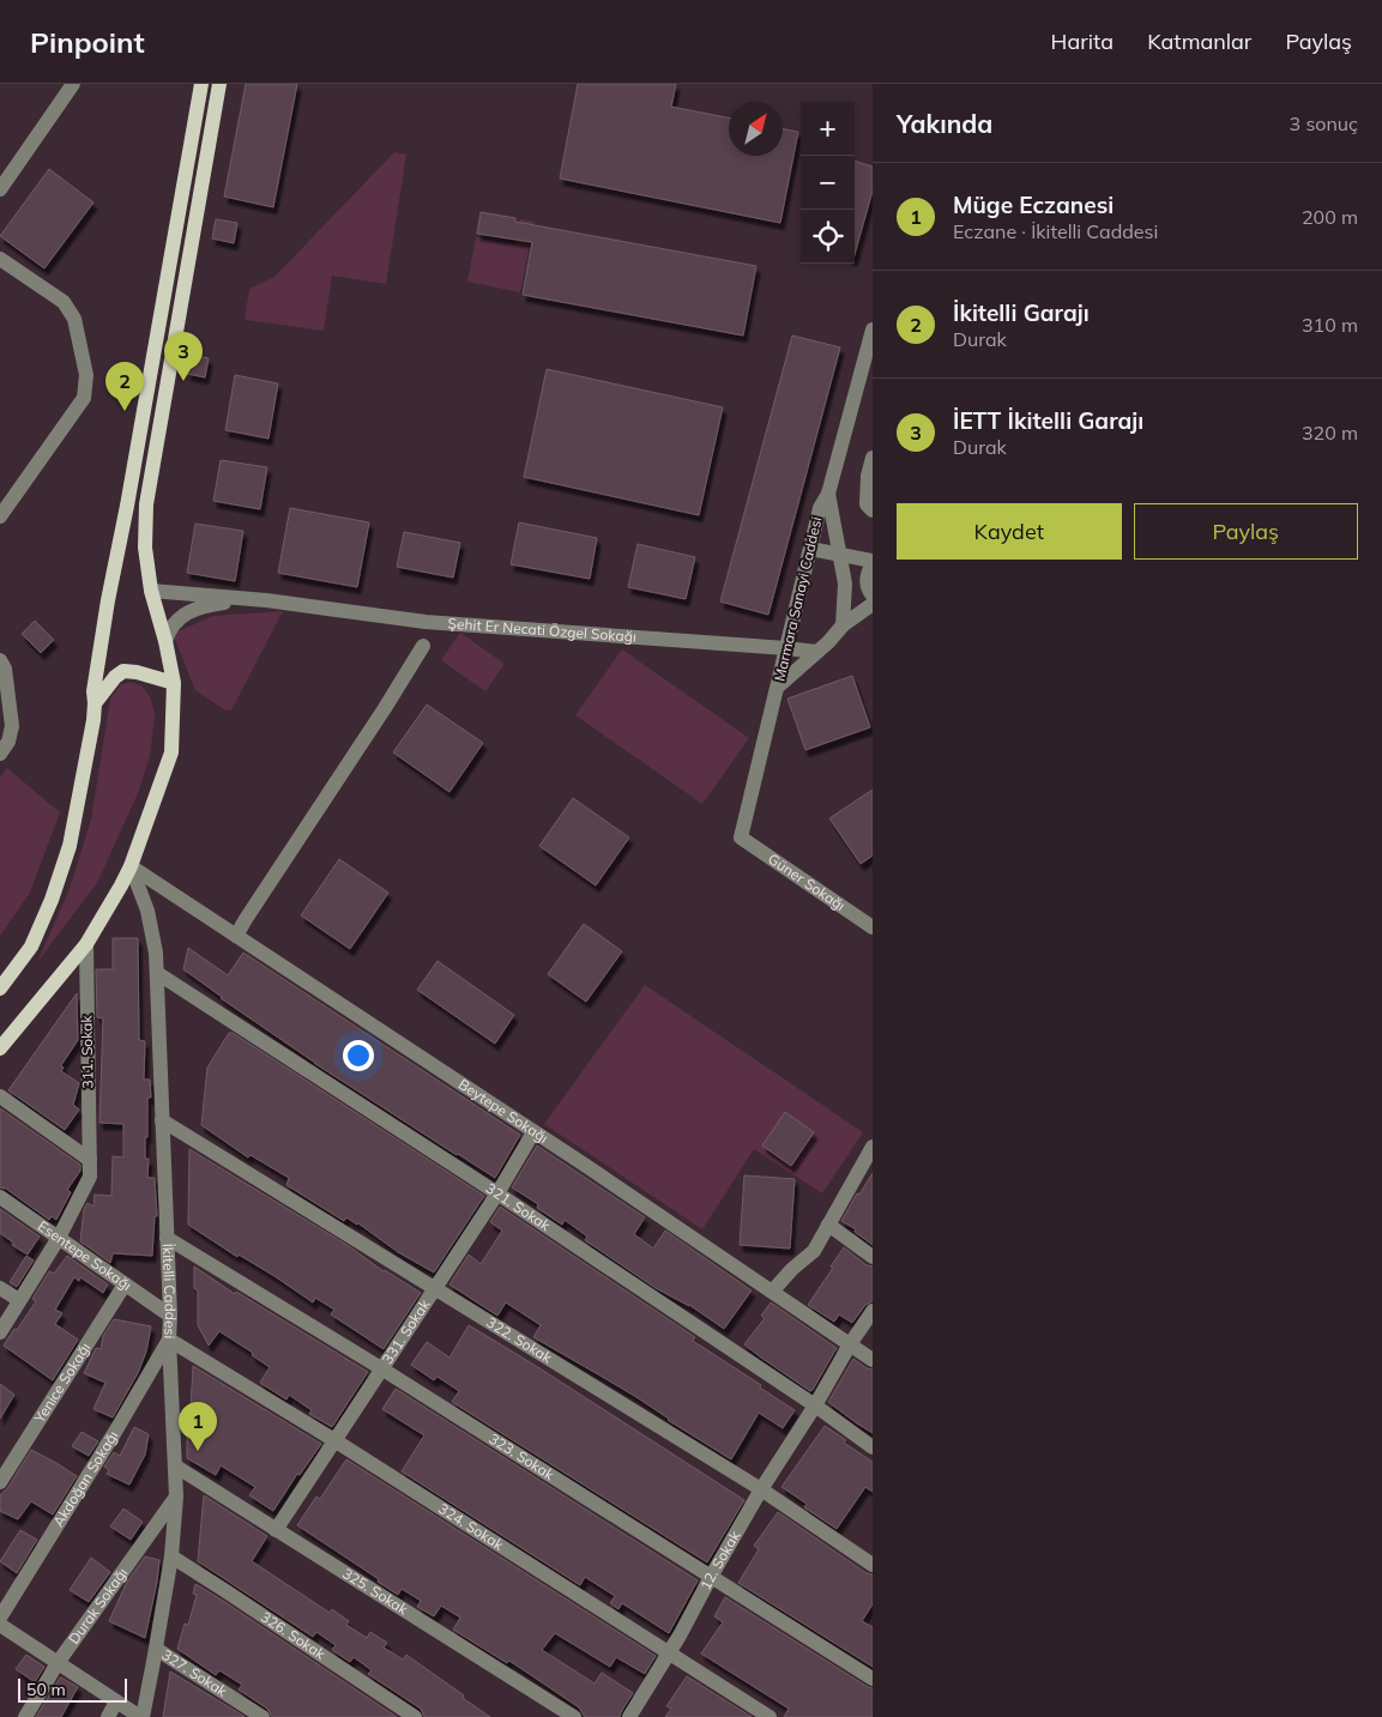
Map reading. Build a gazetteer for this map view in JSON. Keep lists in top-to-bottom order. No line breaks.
{"streets":{"street":["Marmara Sanayi Caddesi","Şehit Er Necati Özgel Sokağı","Güner Sokağı","311. Sokak","Beytepe Sokağı","321. Sokak","Esentepe Sokağı","İkitelli Caddesi","331. Sokak","322. Sokak","Yenice Sokağı","323. Sokak","Akdoğan Sokağı","324. Sokak","12. Sokak","325. Sokak","Durak Sokağı","326. Sokak","327. Sokak"]},"crossings":[["Marmara Sanayi Caddesi","Şehit Er Necati Özgel Sokağı"],["Marmara Sanayi Caddesi","Güner Sokağı"],["311. Sokak","Esentepe Sokağı"],["Beytepe Sokağı","İkitelli Caddesi"],["Beytepe Sokağı","331. Sokak"],["Beytepe Sokağı","12. Sokak"],["321. Sokak","İkitelli Caddesi"],["321. Sokak","331. Sokak"],["321. Sokak","12. Sokak"],["Esentepe Sokağı","İkitelli Caddesi"],["Esentepe Sokağı","Yenice Sokağı"],["İkitelli Caddesi","322. Sokak"],["İkitelli Caddesi","323. Sokak"],["İkitelli Caddesi","Akdoğan Sokağı"],["İkitelli Caddesi","324. Sokak"],["İkitelli Caddesi","325. Sokak"],["İkitelli Caddesi","Durak Sokağı"],["İkitelli Caddesi","326. Sokak"],["İkitelli Caddesi","327. Sokak"],["331. Sokak","322. Sokak"],["331. Sokak","323. Sokak"],["331. Sokak","324. Sokak"],["331. Sokak","325. Sokak"],["322. Sokak","12. Sokak"],["323. Sokak","12. Sokak"],["Akdoğan Sokağı","324. Sokak"],["324. Sokak","12. Sokak"]],"scale_bar":"50 m","north":"top right","page":{"header":"Pinpoint","nav":["Harita","Katmanlar","Paylaş"],"heading":["Yakında","3 sonuç"],"map_buttons":["+","−"],"list":[{"mark":"1","name":"Müge Eczanesi","note":"Eczane · İkitelli Caddesi","value":"200 m"},{"mark":"2","name":"İkitelli Garajı","note":"Durak","value":"310 m"},{"mark":"3","name":"İETT İkitelli Garajı","note":"Durak","value":"320 m"}],"pins":["3","2","1"],"buttons":["Kaydet","Paylaş"],"scale":"50 m"}}
